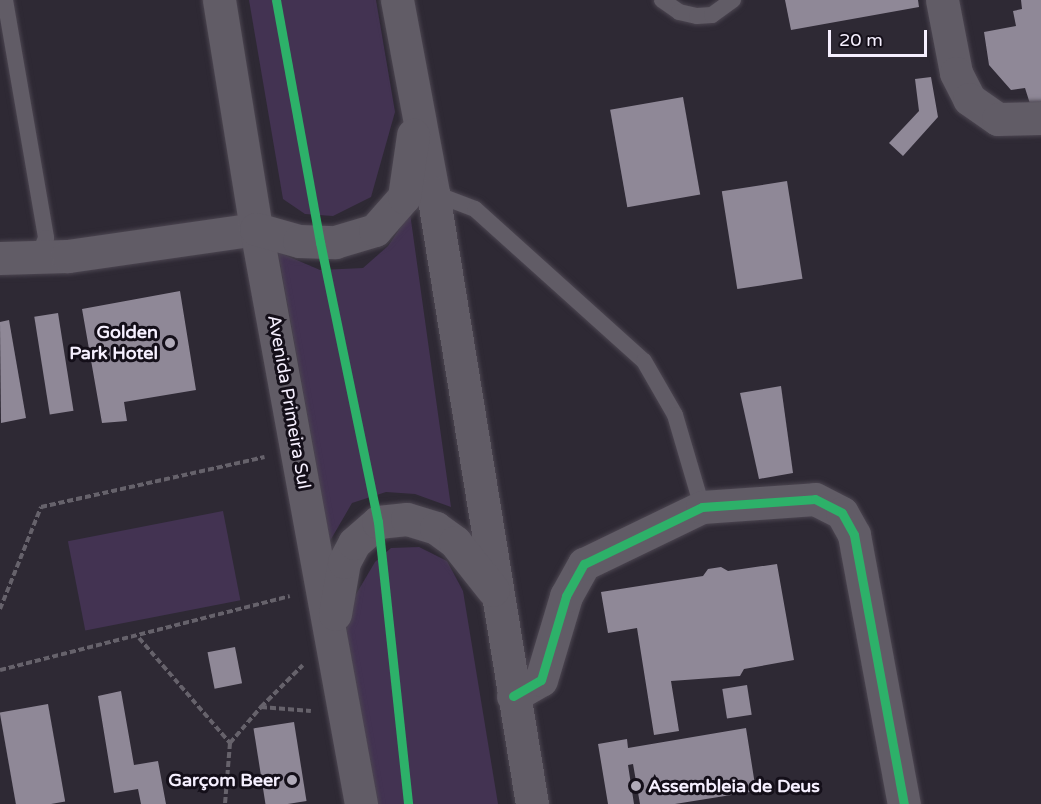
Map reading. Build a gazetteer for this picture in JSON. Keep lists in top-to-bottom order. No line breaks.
{"streets":{"main road":["Avenida Primeira Sul"]},"places":["Golden Park Hotel","Garçom Beer","Assembleia de Deus"],"scale_bar":"20 m"}
